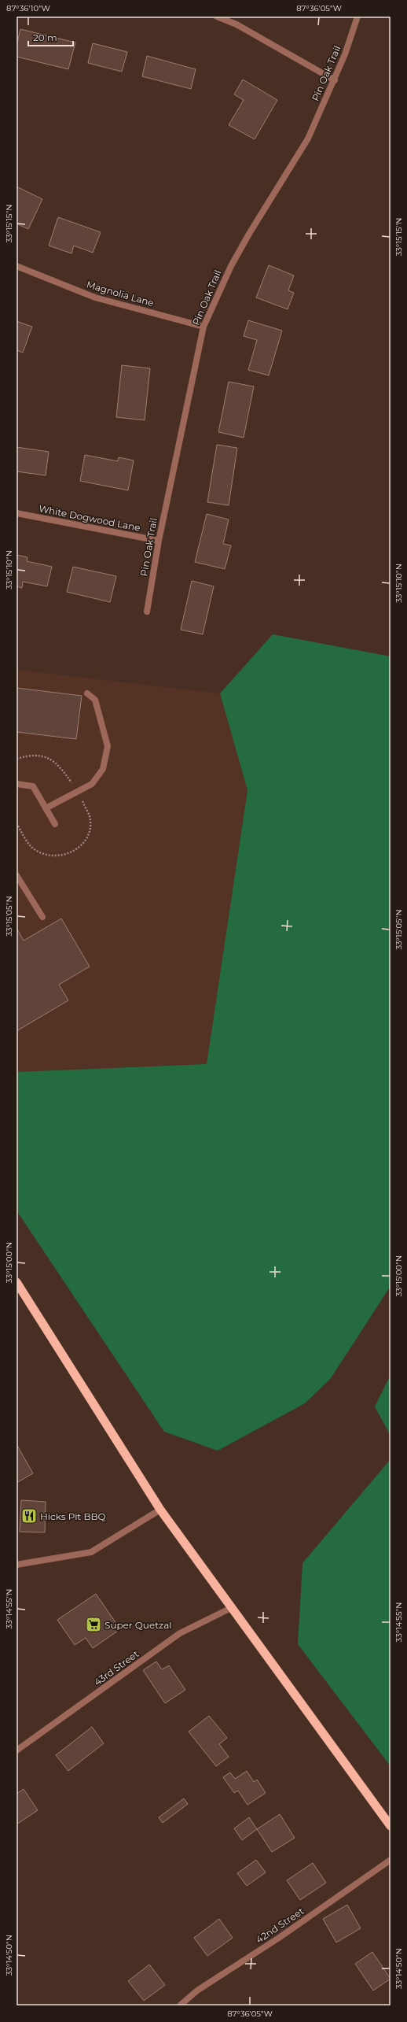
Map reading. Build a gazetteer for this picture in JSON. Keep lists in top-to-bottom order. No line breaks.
{"streets":{"street":["Pin Oak Trail","Magnolia Lane","White Dogwood Lane","43rd Street","42nd Street"]},"crossings":[["Pin Oak Trail","Magnolia Lane"],["Pin Oak Trail","White Dogwood Lane"]],"places":{"restaurant":["Hicks Pit BBQ"],"supermarket":["Super Quetzal"]},"scale_bar":"20 m","coordinates":["87°36'10\"W","87°36'05\"W","33°15'15\"N","33°15'10\"N","33°15'05\"N","33°15'00\"N","33°14'55\"N","33°14'50\"N"]}
